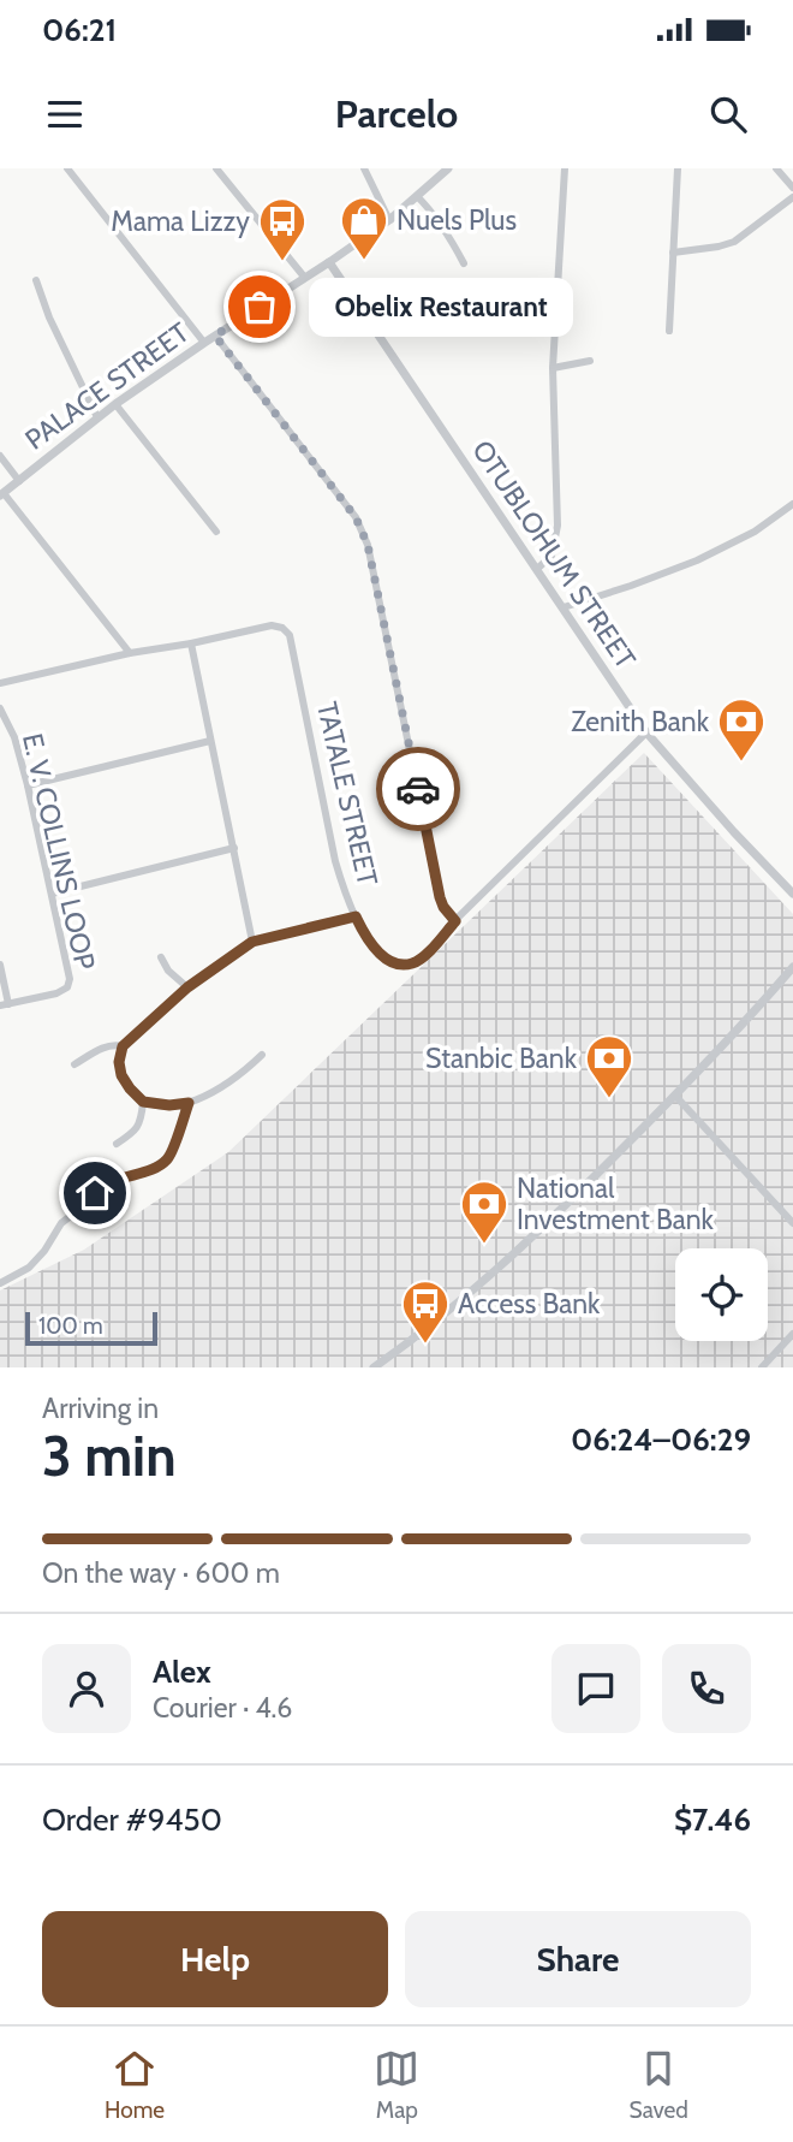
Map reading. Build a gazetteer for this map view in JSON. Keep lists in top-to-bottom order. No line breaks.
{"streets":{"street":["PALACE STREET","OTUBLOHUM STREET","TATALE STREET","E. V. COLLINS LOOP"]},"crossings":[["PALACE STREET","OTUBLOHUM STREET"],["OTUBLOHUM STREET","TATALE STREET"]],"places":{"shop":["Nuels Plus"],"bus stop":["Mama Lizzy","Access Bank"],"other":["Obelix Restaurant"],"bank":["Zenith Bank","Stanbic Bank","National Investment Bank"]},"scale_bar":"100 m","page":{"status":"06:21","header":"Parcelo","bubble":"Obelix Restaurant","scale":"100 m","heading":["3 min","Arriving in","06:24–06:29"],"panel":["Alex","Courier · 4.6","Order #9450","$7.46"],"bar":"On the way · 600 m","buttons":["Help","Share"],"tabs":["Home","Map","Saved"]}}
